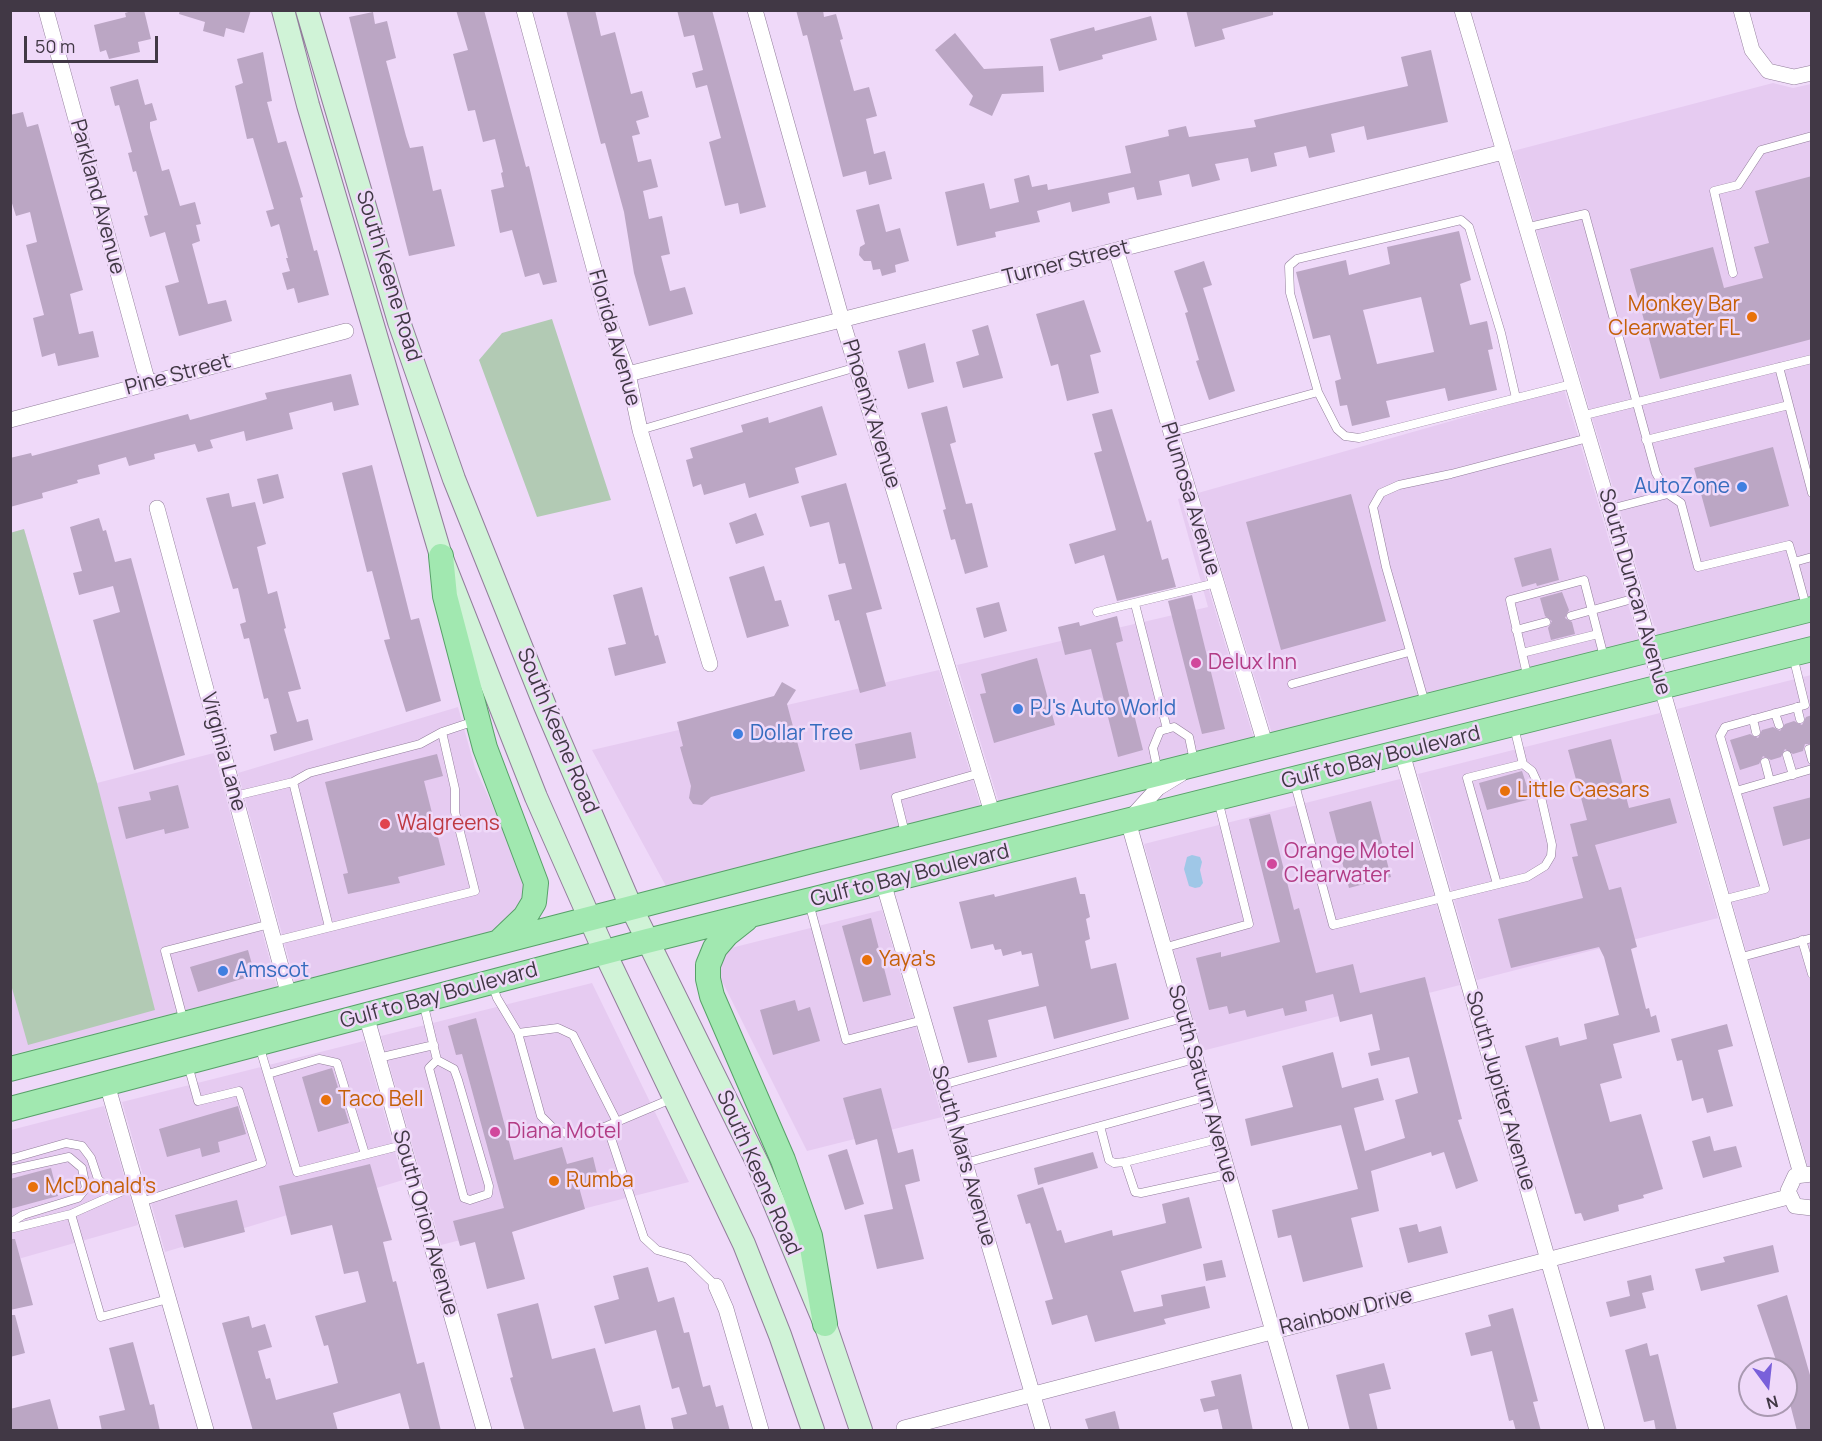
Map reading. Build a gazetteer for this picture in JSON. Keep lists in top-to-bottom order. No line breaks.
{"streets":{"main road":["South Keene Road","Gulf to Bay Boulevard"],"street":["Parkland Avenue","Turner Street","Florida Avenue","Pine Street","Phoenix Avenue","Plumosa Avenue","South Duncan Avenue","Virginia Lane","South Saturn Avenue","South Jupiter Avenue","South Mars Avenue","South Orion Avenue","Rainbow Drive"]},"crossings":[["Parkland Avenue","Pine Street"],["Turner Street","Florida Avenue"],["Turner Street","Phoenix Avenue"],["Turner Street","Plumosa Avenue"],["Turner Street","South Duncan Avenue"],["South Keene Road","Gulf to Bay Boulevard"],["Phoenix Avenue","Gulf to Bay Boulevard"],["Plumosa Avenue","Gulf to Bay Boulevard"],["South Duncan Avenue","Gulf to Bay Boulevard"],["Virginia Lane","Gulf to Bay Boulevard"],["Gulf to Bay Boulevard","South Saturn Avenue"],["Gulf to Bay Boulevard","South Jupiter Avenue"],["Gulf to Bay Boulevard","South Mars Avenue"],["Gulf to Bay Boulevard","South Orion Avenue"],["South Saturn Avenue","Rainbow Drive"],["South Jupiter Avenue","Rainbow Drive"],["South Mars Avenue","Rainbow Drive"]],"places":["Monkey Bar Clearwater FL","AutoZone","Delux Inn","PJ's Auto World","Dollar Tree","Little Caesars","Walgreens","Orange Motel Clearwater","Yaya's","Amscot","Taco Bell","Diana Motel","Rumba","McDonald's"],"scale_bar":"50 m","north":"bottom"}
